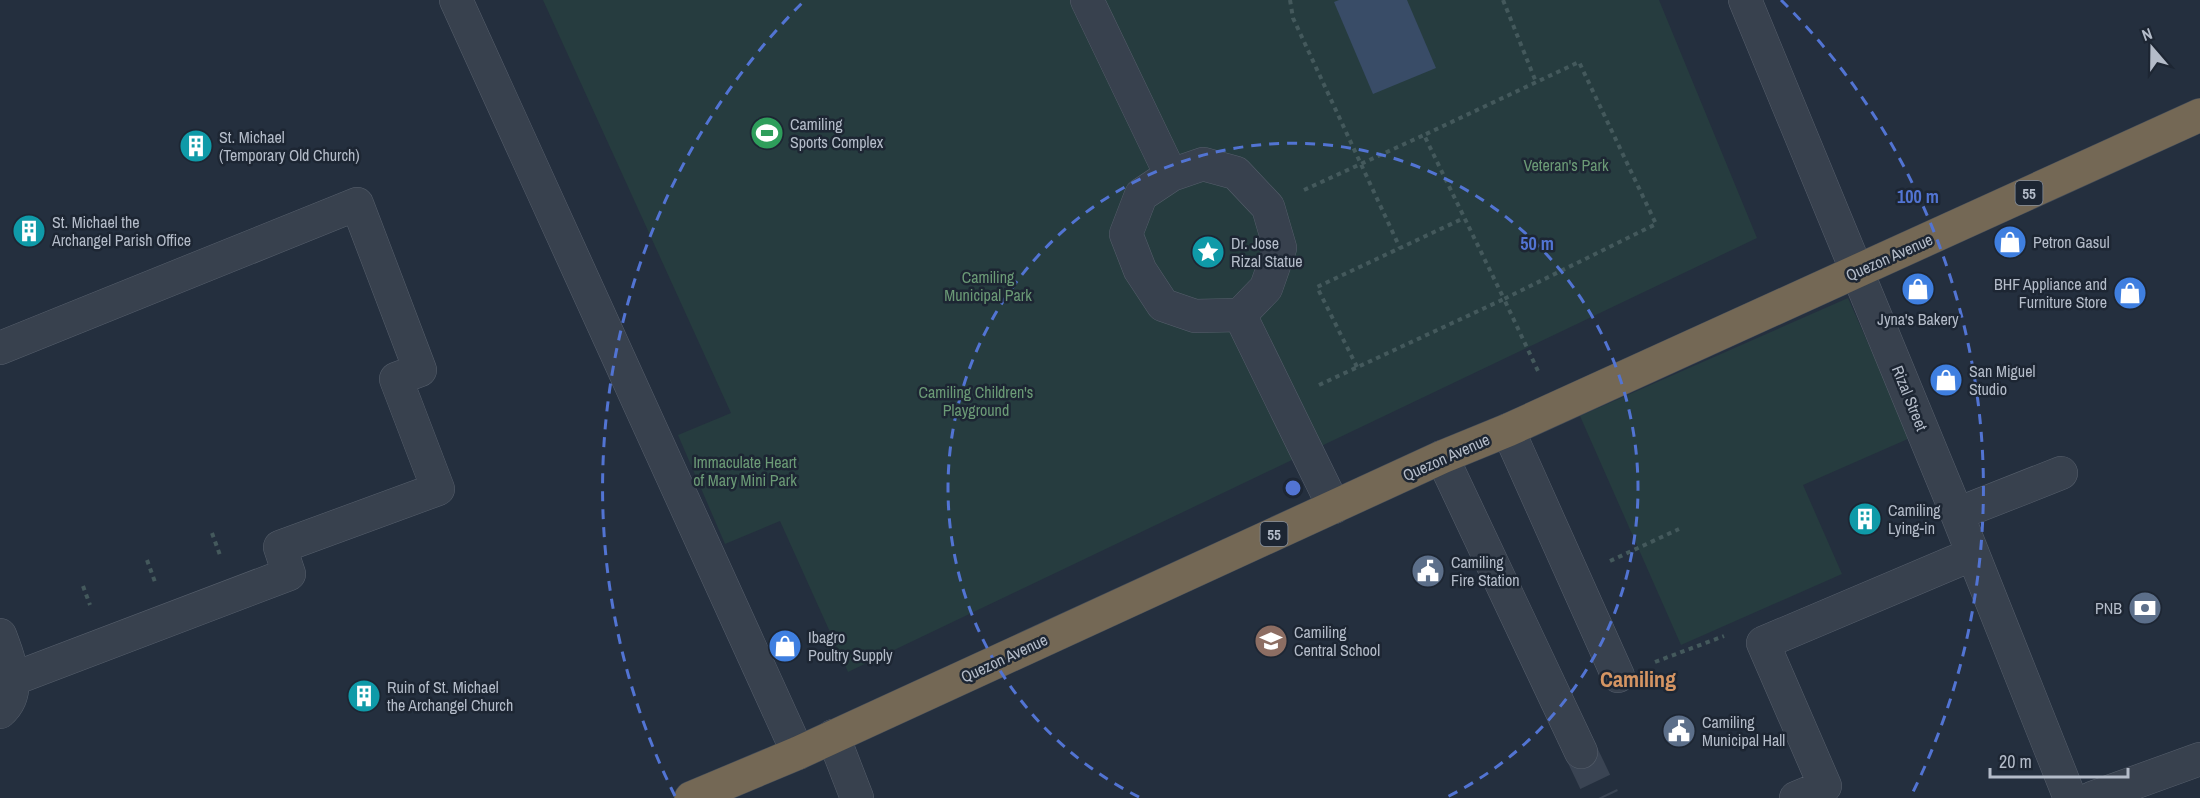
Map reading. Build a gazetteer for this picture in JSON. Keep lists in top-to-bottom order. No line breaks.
{"streets":{"highway":["55","Quezon Avenue"],"street":["Rizal Street"]},"crossings":[["Quezon Avenue","Rizal Street"]],"districts":["Camiling"],"parks":["Veteran's Park","Camiling Municipal Park","Camiling Children's Playground","Immaculate Heart of Mary Mini Park"],"places":{"sports":["Camiling Sports Complex"],"building":["St. Michael (Temporary Old Church)","St. Michael the Archangel Parish Office","Camiling Lying-in","Ruin of St. Michael the Archangel Church"],"shop":["Petron Gasul","Jyna's Bakery","BHF Appliance and Furniture Store","San Miguel Studio","Ibagro Poultry Supply"],"place":["Dr. Jose Rizal Statue"],"public building":["Camiling Fire Station","Camiling Municipal Hall"],"bank":["PNB"],"school or university":["Camiling Central School"]},"scale_bar":"20 m","north":"top","rings":["100 m","50 m"]}
